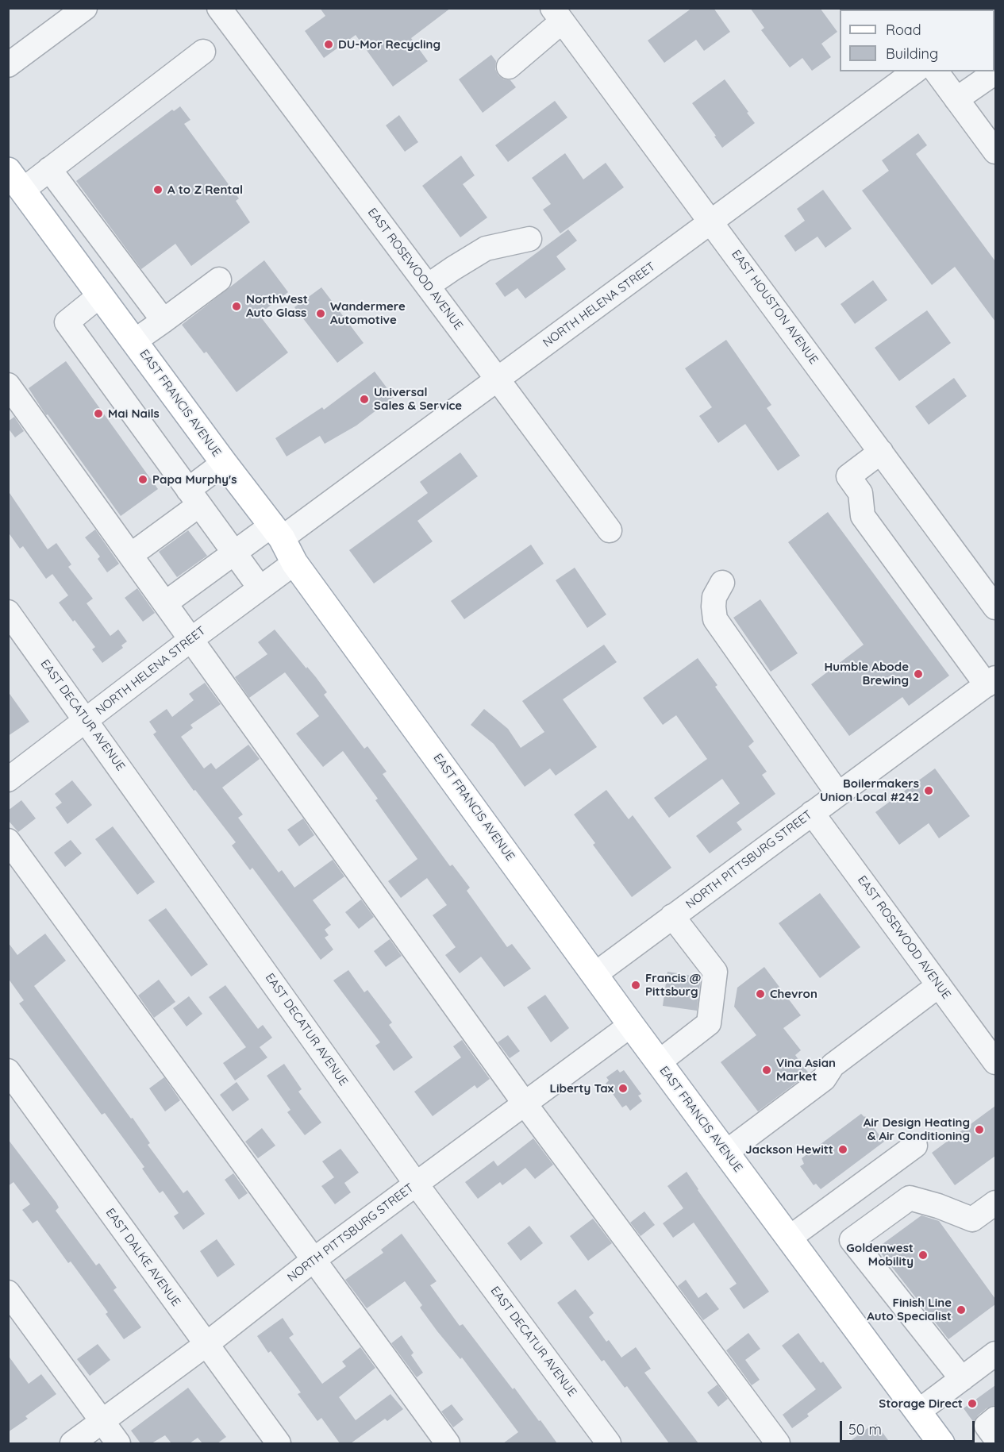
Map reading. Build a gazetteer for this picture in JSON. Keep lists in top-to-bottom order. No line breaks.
{"streets":{"main road":["EAST FRANCIS AVENUE"],"street":["EAST ROSEWOOD AVENUE","NORTH HELENA STREET","EAST HOUSTON AVENUE","EAST DECATUR AVENUE","NORTH PITTSBURG STREET","EAST DALKE AVENUE"]},"crossings":[["EAST ROSEWOOD AVENUE","NORTH HELENA STREET"],["EAST ROSEWOOD AVENUE","NORTH PITTSBURG STREET"],["NORTH HELENA STREET","EAST HOUSTON AVENUE"],["NORTH HELENA STREET","EAST FRANCIS AVENUE"],["NORTH HELENA STREET","EAST DECATUR AVENUE"],["EAST FRANCIS AVENUE","NORTH PITTSBURG STREET"],["EAST DECATUR AVENUE","NORTH PITTSBURG STREET"],["NORTH PITTSBURG STREET","EAST DALKE AVENUE"]],"places":["DU-Mor Recycling","A to Z Rental","NorthWest Auto Glass","Wandermere Automotive","Universal Sales & Service","Mai Nails","Papa Murphy's","Humble Abode Brewing","Boilermakers Union Local #242","Francis @ Pittsburg","Chevron","Vina Asian Market","Liberty Tax","Air Design Heating & Air Conditioning","Jackson Hewitt","Goldenwest Mobility","Finish Line Auto Specialist","Storage Direct"],"legend":["Road","Building"],"scale_bar":"50 m"}
